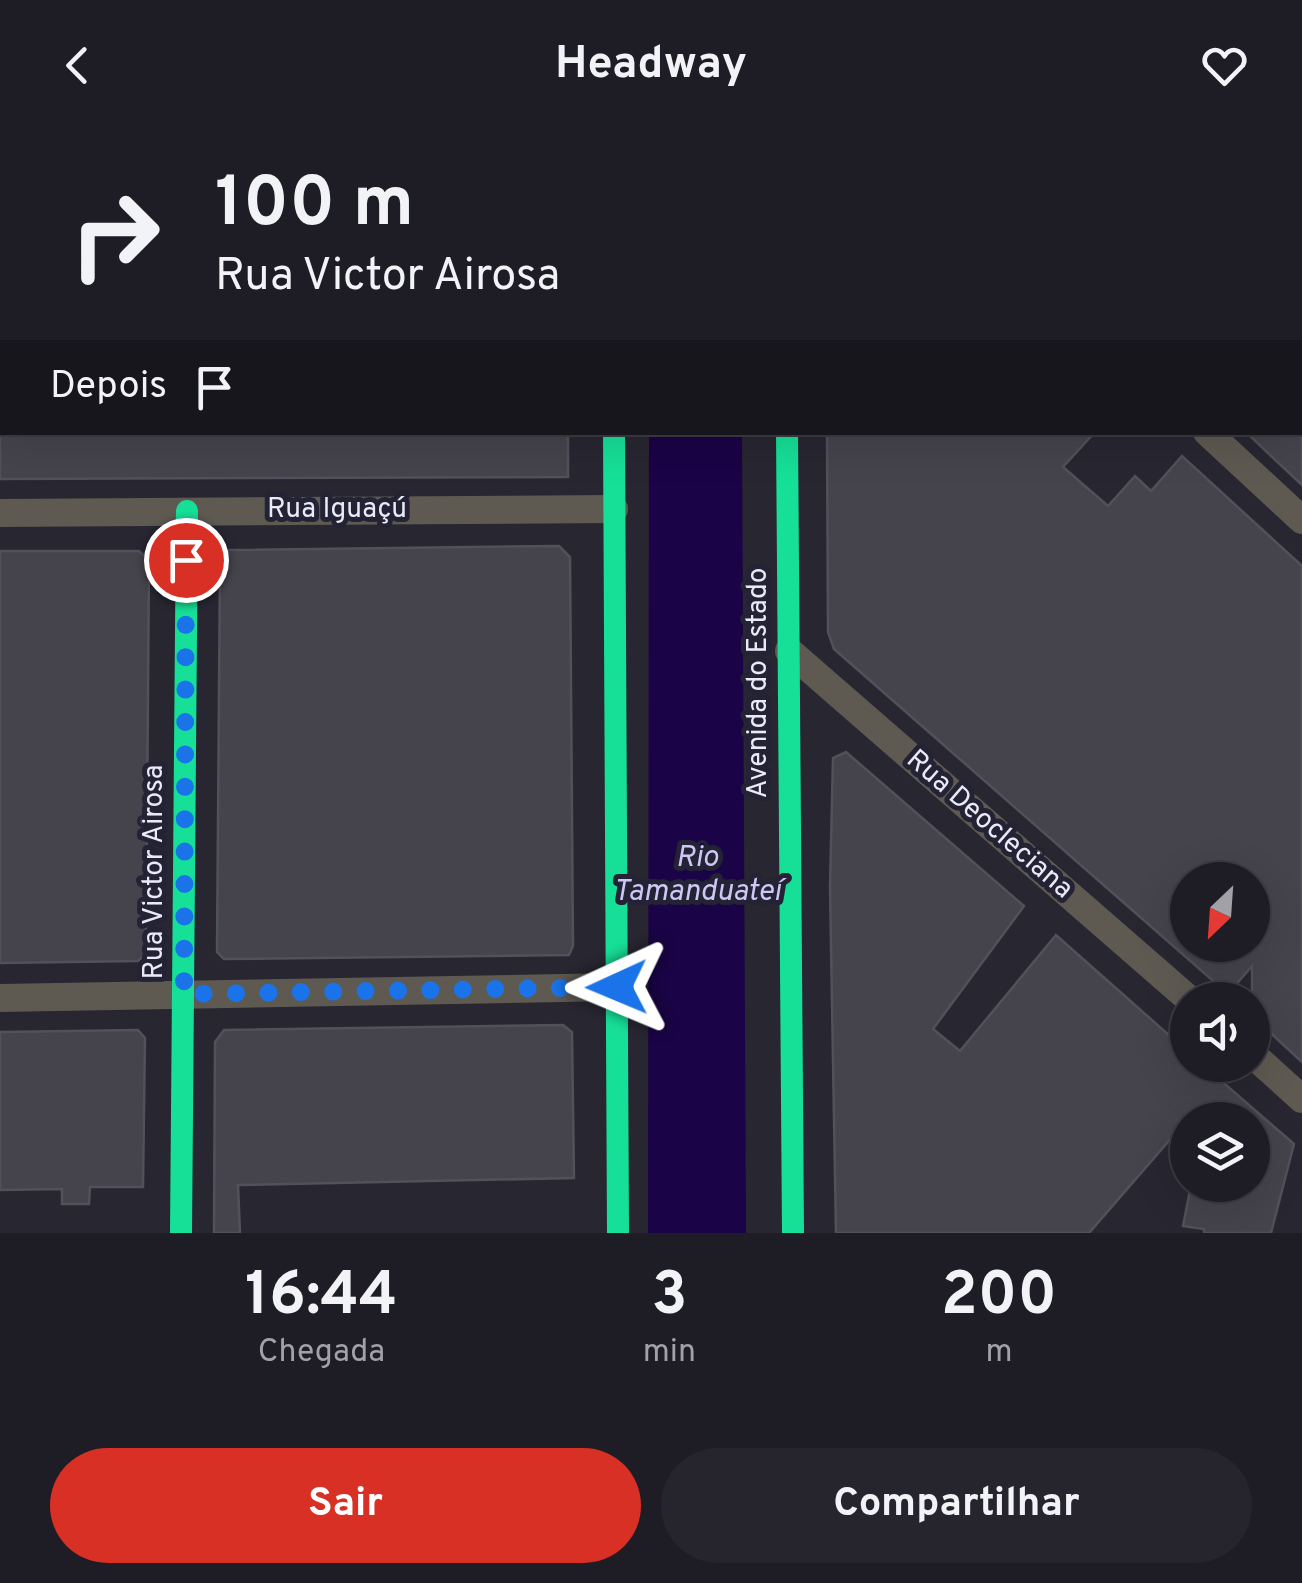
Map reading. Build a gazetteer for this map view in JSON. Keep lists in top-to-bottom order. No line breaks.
{"streets":{"main road":["Avenida do Estado","Rua Victor Airosa"],"street":["Rua Iguaçú","Rua Deocleciana"]},"crossings":[["Rua Iguaçú","Rua Victor Airosa"],["Avenida do Estado","Rua Deocleciana"]],"water":["Rio Tamanduateí"],"north":"bottom left","page":{"header":"Headway","turn":["100 m","Rua Victor Airosa"],"then":"Depois","eta":["16:44","Chegada","3","min","200","m"],"buttons":["Sair","Compartilhar"]}}
